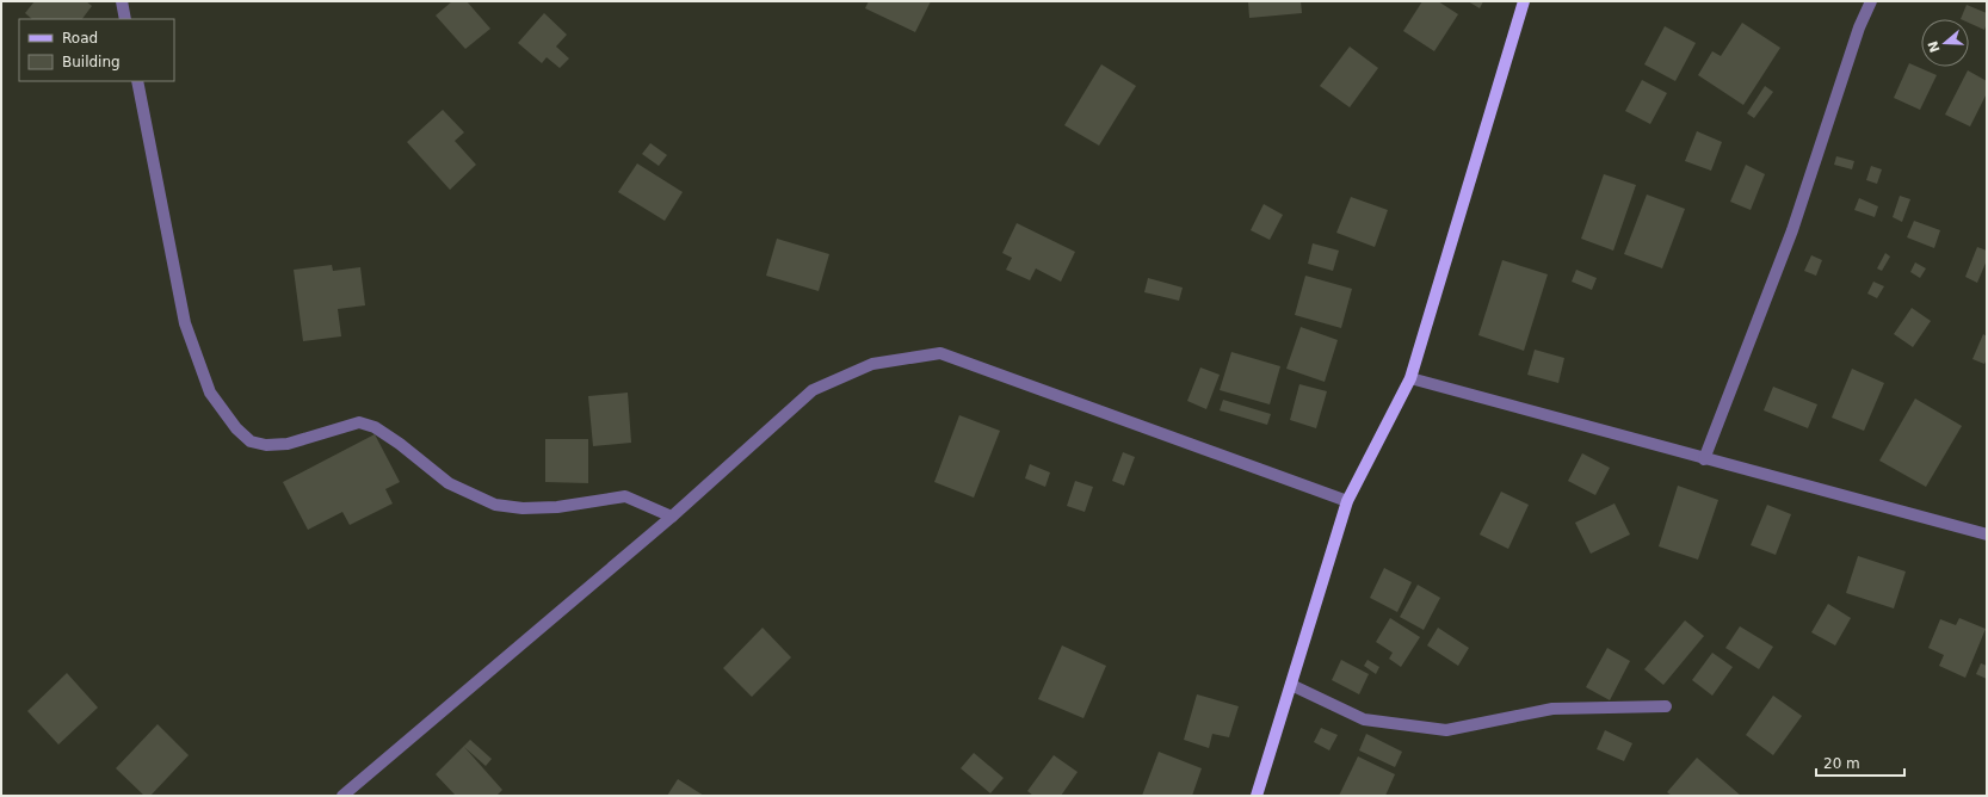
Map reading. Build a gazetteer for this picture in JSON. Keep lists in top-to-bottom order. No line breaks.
{"legend":["Road","Building"],"scale_bar":"20 m","north":"left"}
